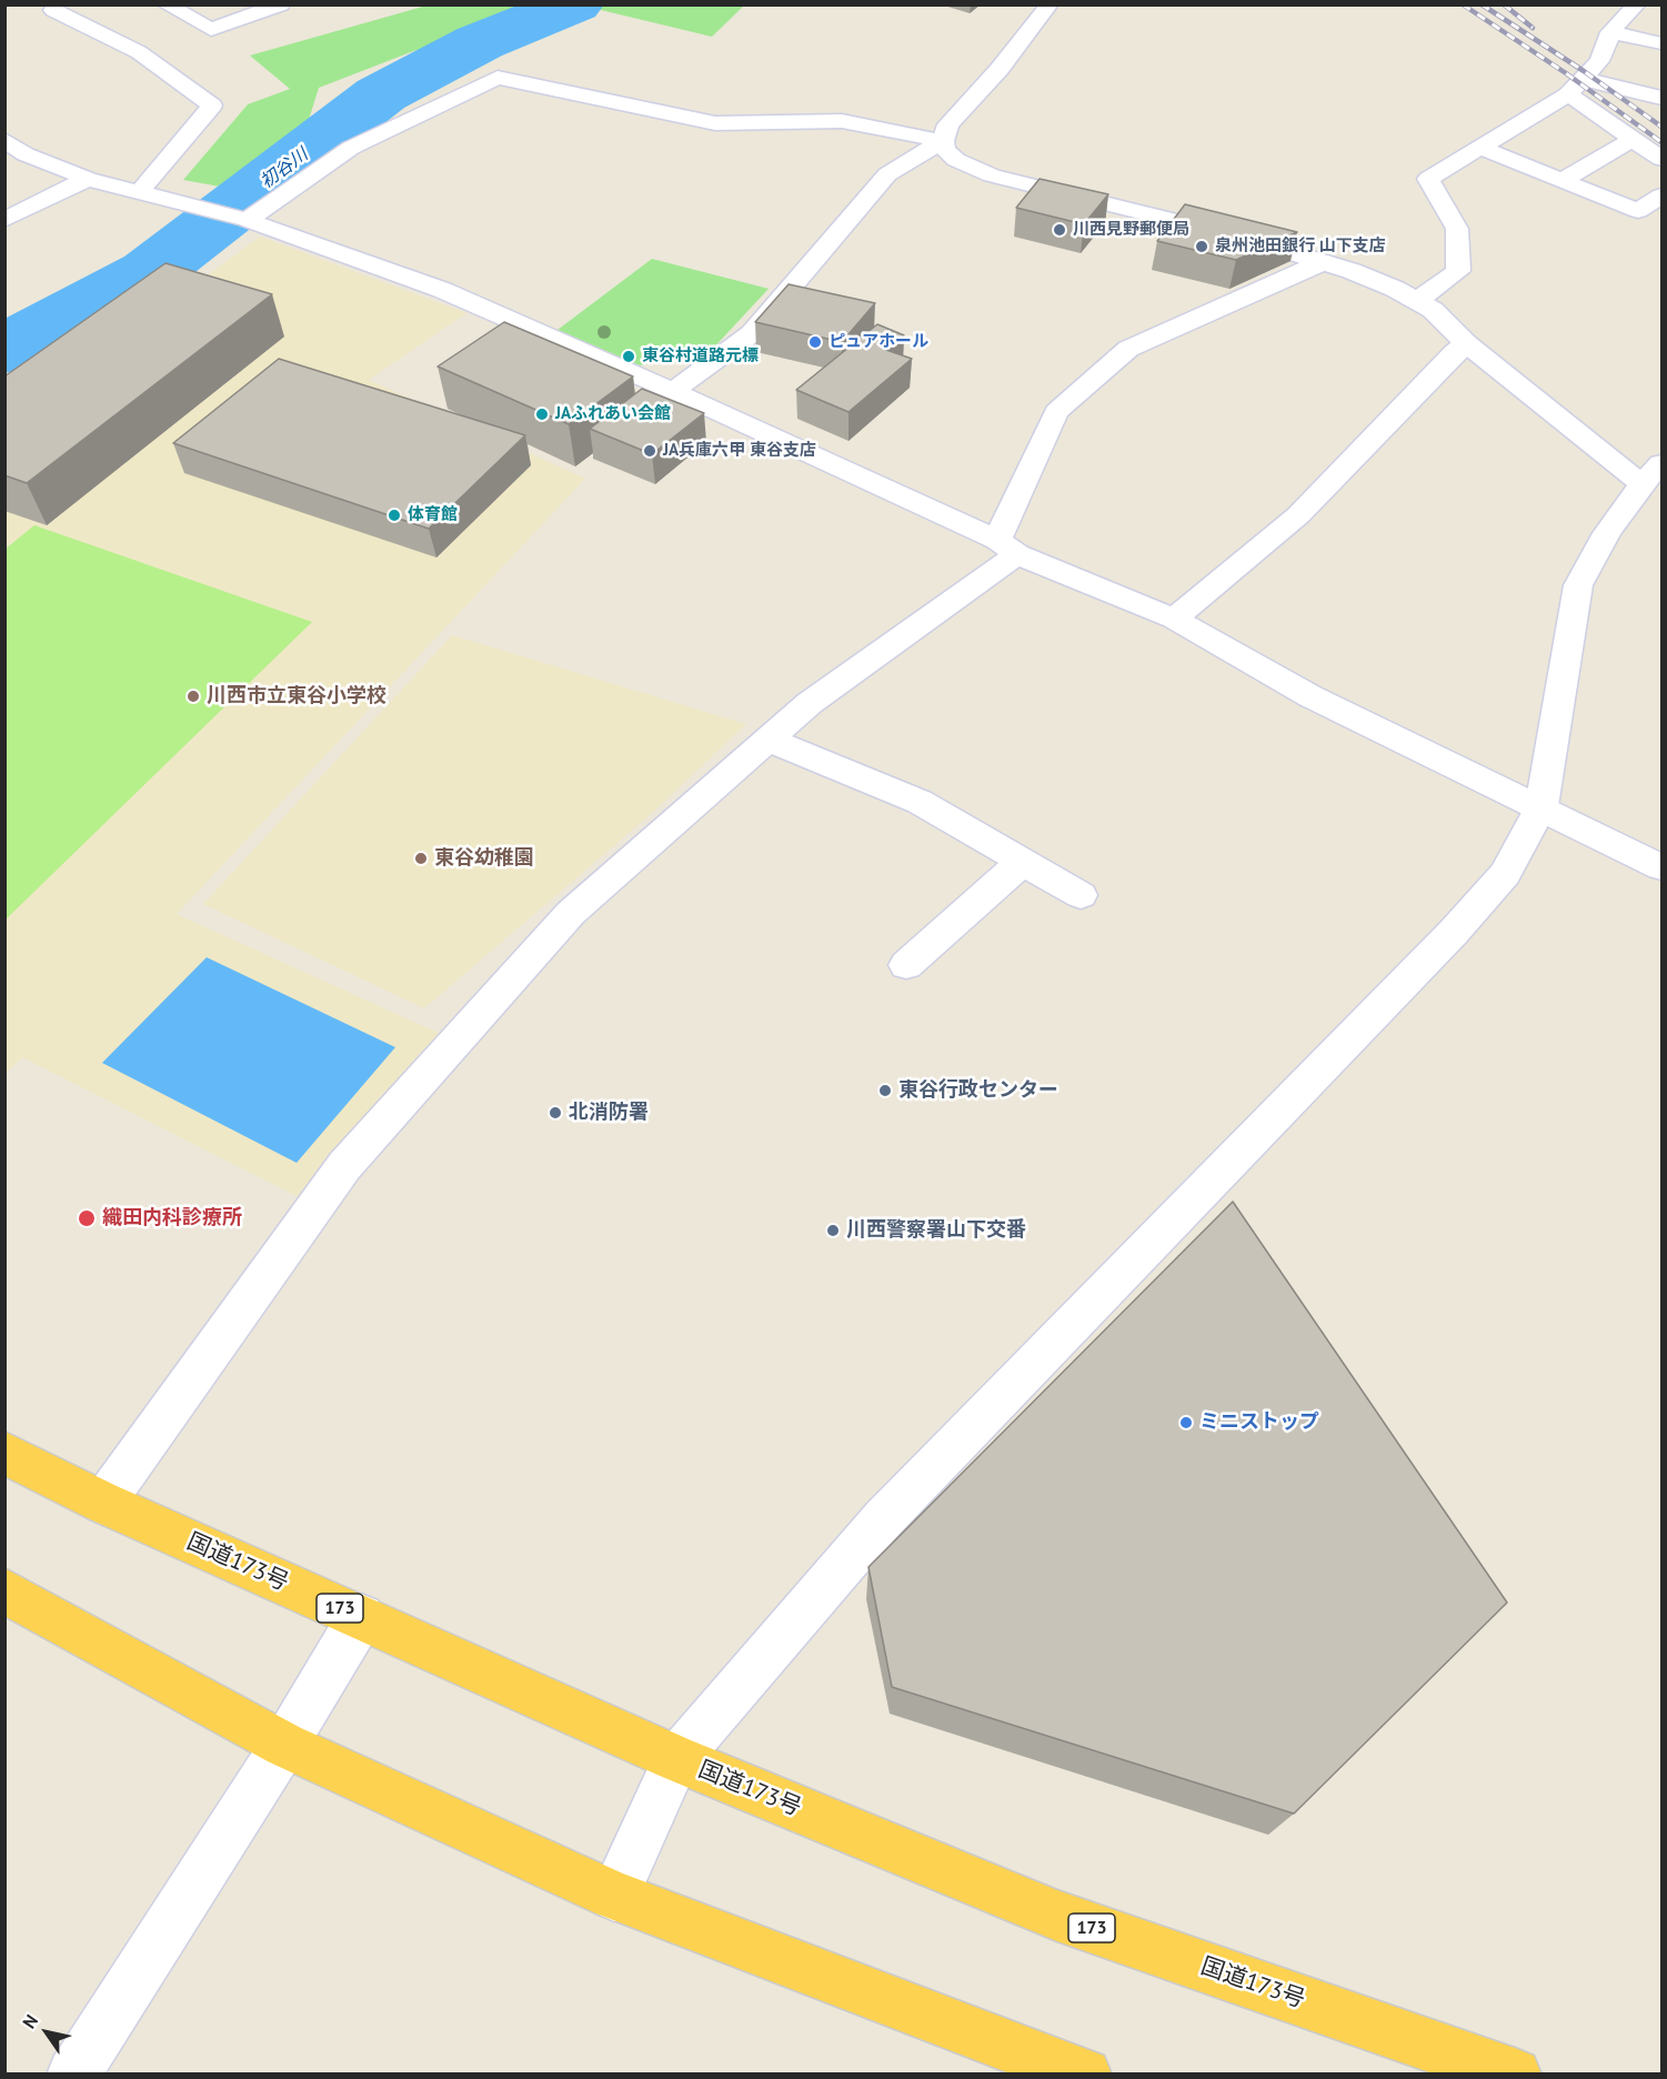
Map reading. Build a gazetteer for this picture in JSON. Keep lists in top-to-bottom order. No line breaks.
{"streets":{"highway":["国道173号","173"]},"water":["初谷川"],"places":["川西見野郵便局","泉州池田銀行 山下支店","ピュアホール","東谷村道路元標","JAふれあい会館","JA兵庫六甲 東谷支店","体育館","川西市立東谷小学校","東谷幼稚園","東谷行政センター","北消防署","織田内科診療所","川西警察署山下交番","ミニストップ"],"north":"top left"}
